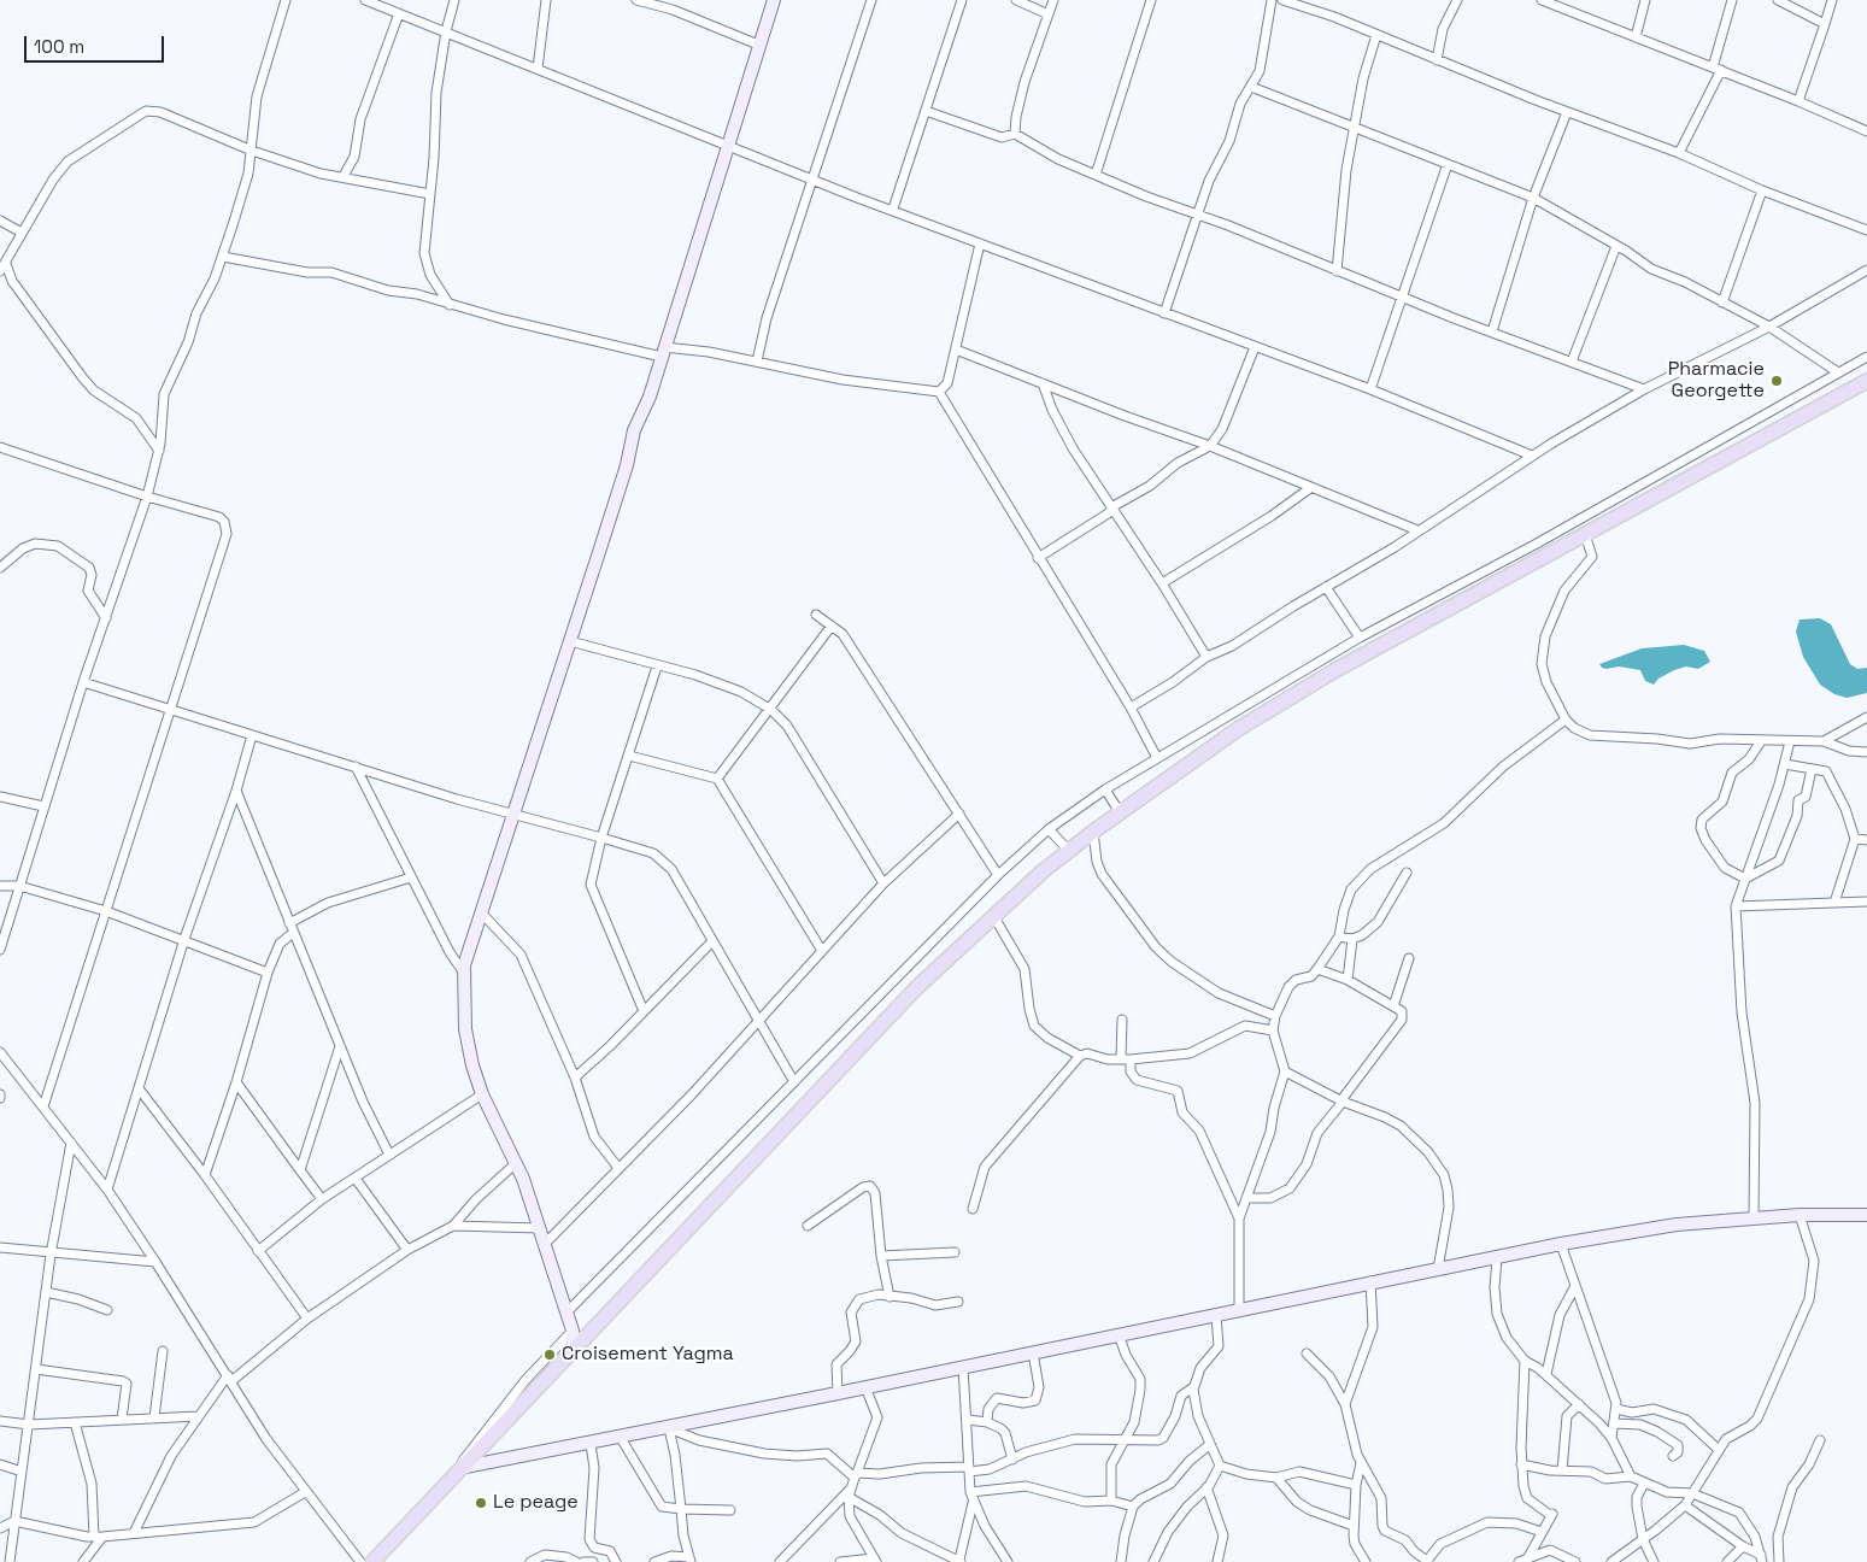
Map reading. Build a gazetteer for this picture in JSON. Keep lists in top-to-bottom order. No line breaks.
{"places":["Pharmacie Georgette","Croisement Yagma","Le peage"],"scale_bar":"100 m"}
